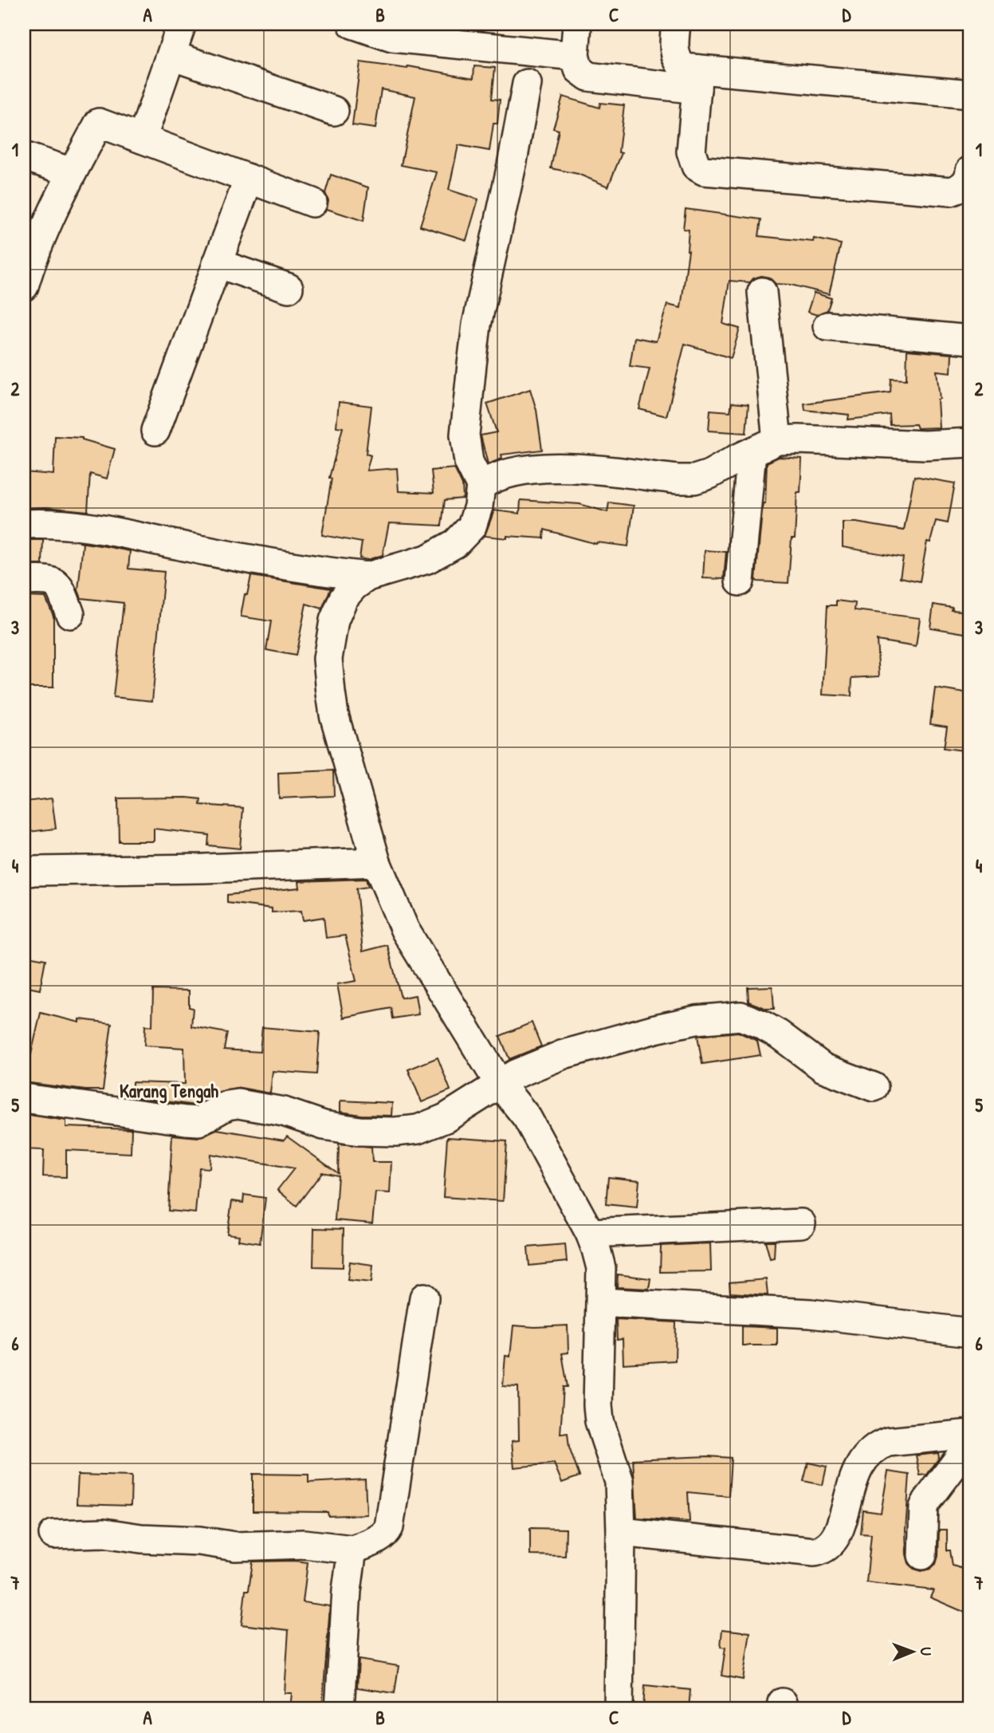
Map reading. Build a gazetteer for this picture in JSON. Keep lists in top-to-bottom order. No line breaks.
{"districts":["Karang Tengah"],"north":"right","grid":{"columns":["A","B","C","D"],"rows":["1","2","3","4","5","6","7"]}}
